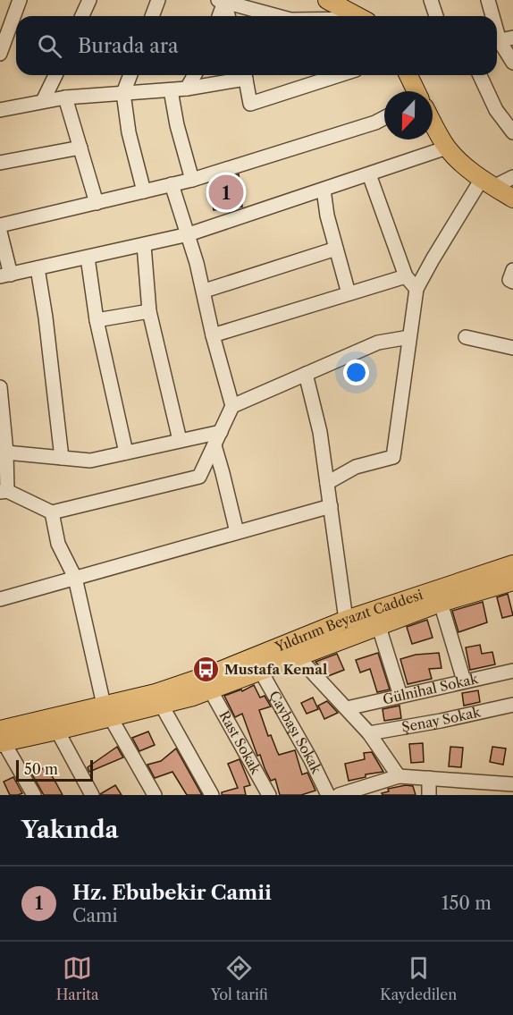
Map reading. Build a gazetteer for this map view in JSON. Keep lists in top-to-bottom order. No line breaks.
{"streets":{"main road":["Yıldırım Beyazıt Caddesi"],"street":["Gülnihal Sokak","Şenay Sokak","Çaybaşı Sokak","Rast Sokak"]},"places":{"bus stop":["Mustafa Kemal"]},"scale_bar":"50 m","north":"bottom","page":{"search":"Burada ara","pins":"1","scale":"50 m","heading":"Yakında","list":[{"mark":"1","name":"Hz. Ebubekir Camii","note":"Cami","value":"150 m"}],"nav":["Harita","Yol tarifi","Kaydedilen"]}}
